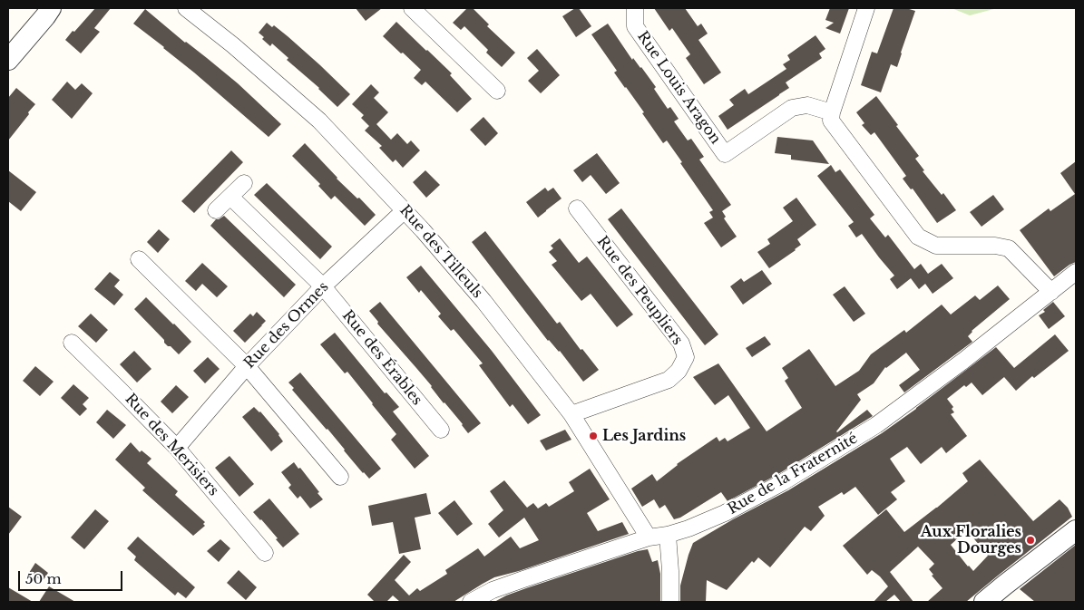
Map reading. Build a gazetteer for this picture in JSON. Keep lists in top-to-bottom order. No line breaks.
{"streets":{"street":["Rue Louis Aragon","Rue des Tilleuls","Rue des Peupliers","Rue des Ormes","Rue des Érables","Rue des Merisiers","Rue de la Fraternité"]},"crossings":[["Rue des Tilleuls","Rue des Peupliers"],["Rue des Tilleuls","Rue des Ormes"],["Rue des Tilleuls","Rue de la Fraternité"],["Rue des Ormes","Rue des Érables"],["Rue des Ormes","Rue des Merisiers"]],"places":["Les Jardins","Aux Floralies Dourges"],"scale_bar":"50 m"}
